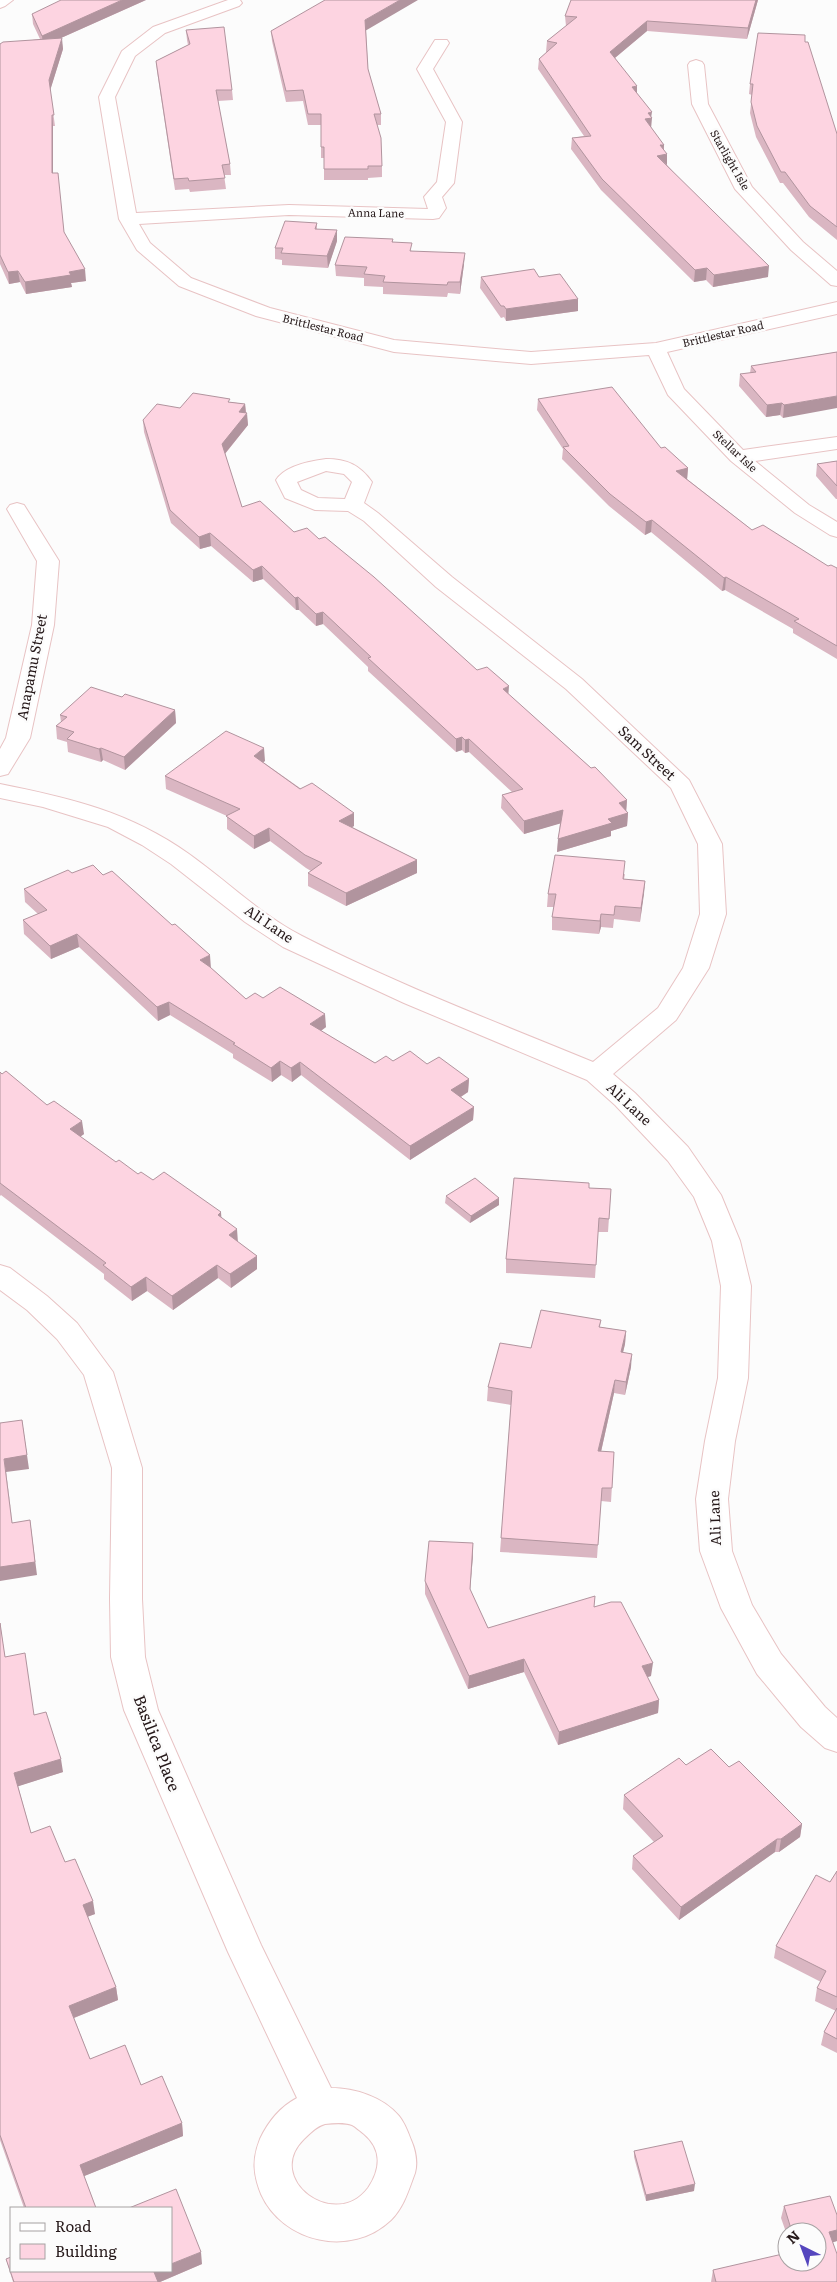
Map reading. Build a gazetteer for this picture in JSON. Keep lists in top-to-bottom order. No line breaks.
{"streets":{"street":["Starlight Isle","Anna Lane","Brittlestar Road","Stellar Isle","Anapamu Street","Sam Street","Ali Lane","Basilica Place"]},"crossings":[["Anna Lane","Brittlestar Road"],["Brittlestar Road","Stellar Isle"],["Sam Street","Ali Lane"]],"legend":["Road","Building"],"north":"top left"}
